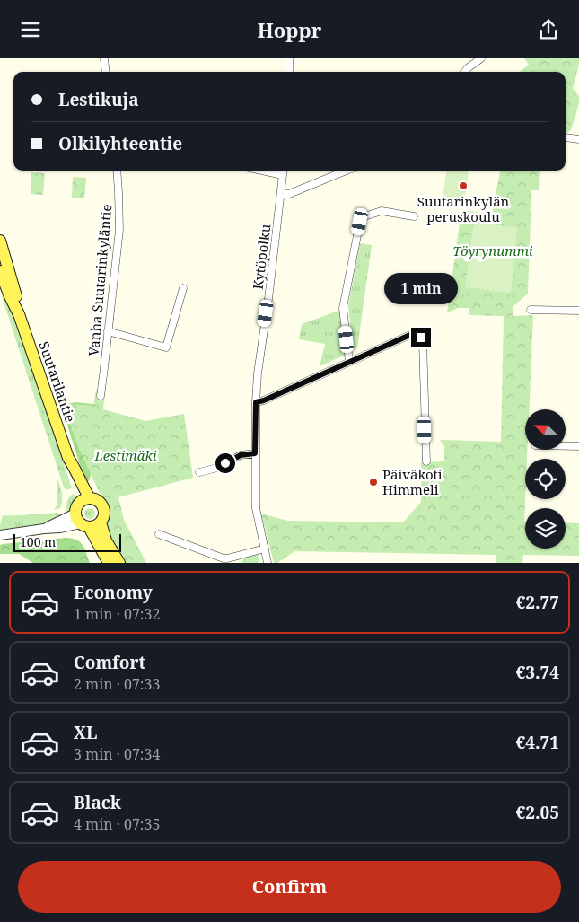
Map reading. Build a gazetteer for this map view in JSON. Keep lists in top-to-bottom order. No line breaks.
{"streets":{"main road":["Suutarilantie"],"street":["Kytöpolku","Vanha Suutarinkyläntie"]},"parks":["Töyrynummi","Lestimäki"],"places":["Suutarinkylän peruskoulu","Päiväkoti Himmeli"],"scale_bar":"100 m","north":"top left","page":{"header":"Hoppr","banner":["Lestikuja","Olkilyhteentie"],"bubble":"1 min","scale":"100 m","list":[{"name":"Economy","note":"1 min · 07:32","value":"€2.77"},{"name":"Comfort","note":"2 min · 07:33","value":"€3.74"},{"name":"XL","note":"3 min · 07:34","value":"€4.71"},{"name":"Black","note":"4 min · 07:35","value":"€2.05"}],"buttons":"Confirm"}}
